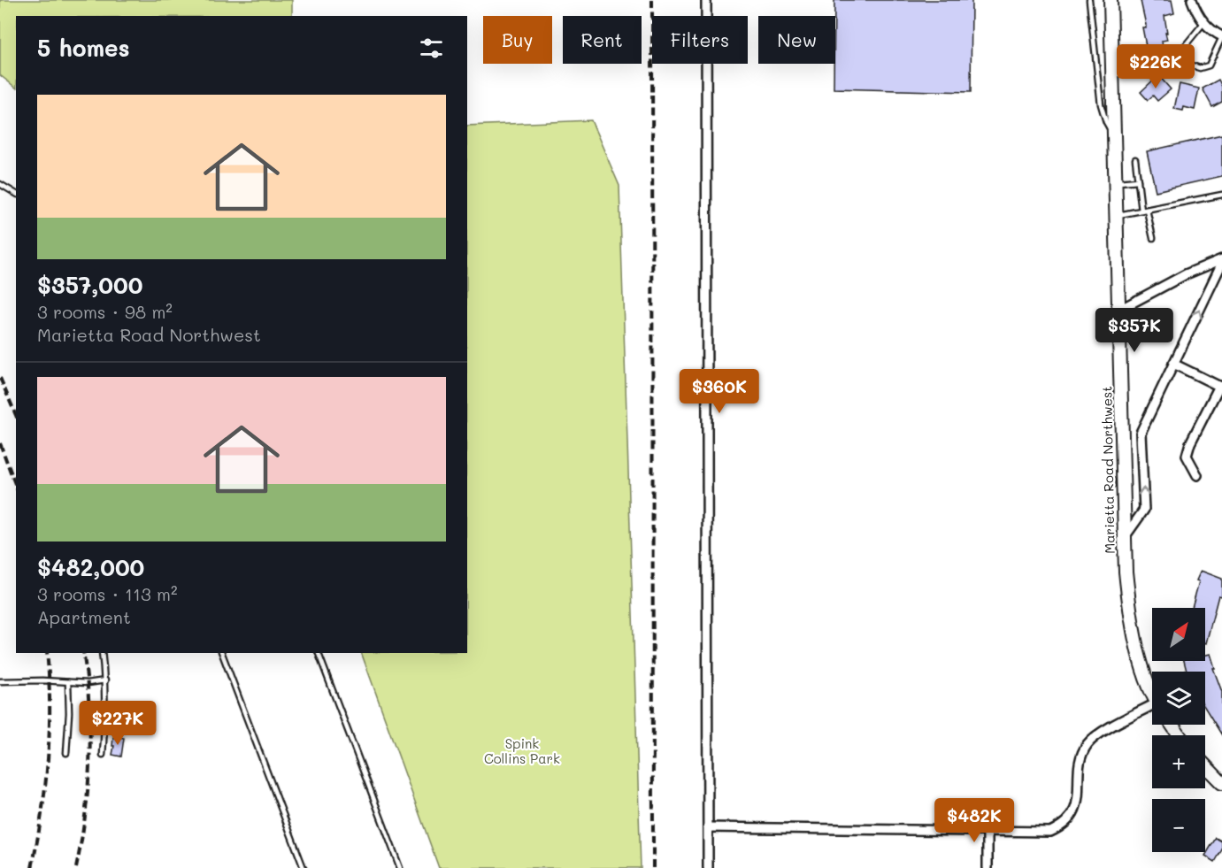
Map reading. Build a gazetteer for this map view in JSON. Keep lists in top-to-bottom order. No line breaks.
{"streets":{"main road":["Marietta Road Northwest"]},"parks":["Spink Collins Park"],"north":"top right","page":{"chip":["Buy","Rent","Filters","New"],"heading":"5 homes","price":["$226K","$357K","$360K","$227K","$482K"],"list":[{"name":"$357,000","note":"3 rooms · 98 m² · Marietta Road Northwest"},{"name":"$482,000","note":"3 rooms · 113 m² · Apartment"}],"map_buttons":["+","−"]}}
